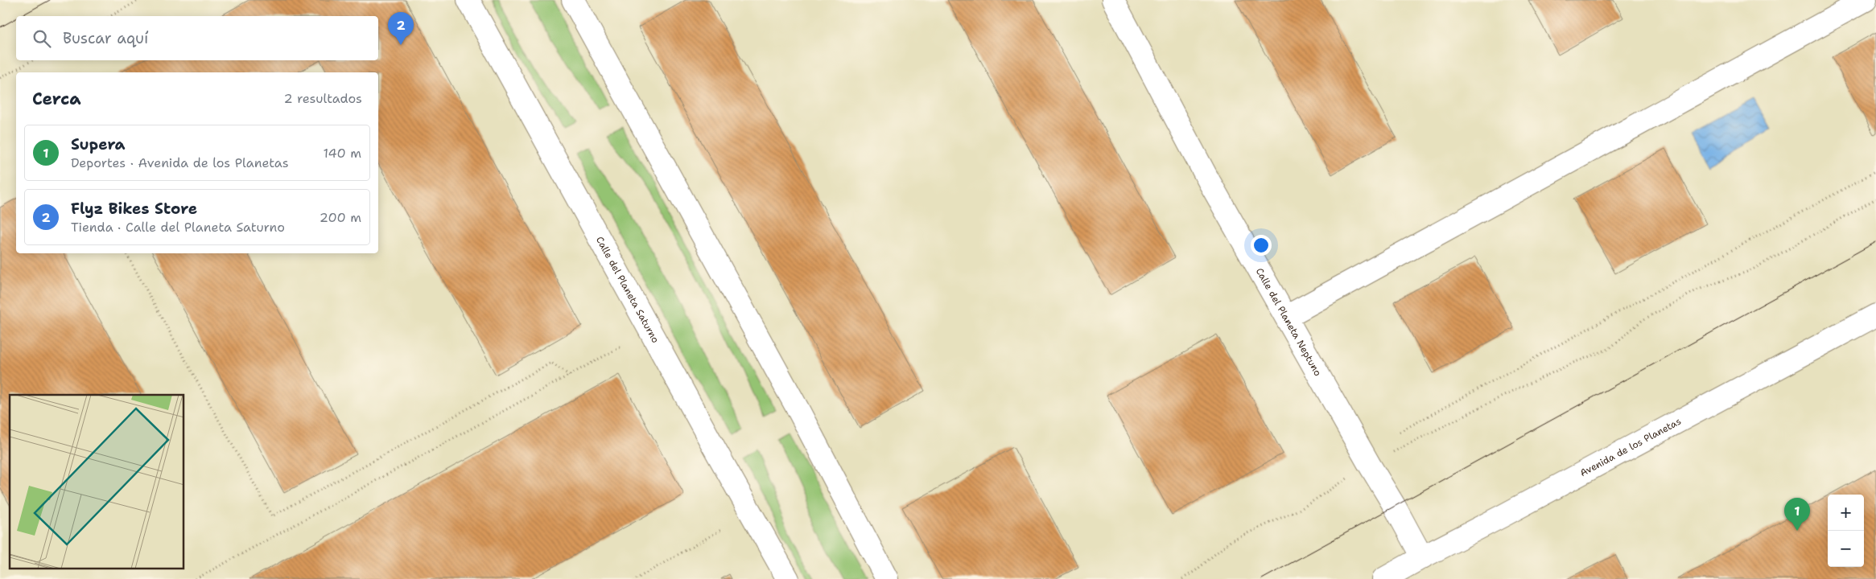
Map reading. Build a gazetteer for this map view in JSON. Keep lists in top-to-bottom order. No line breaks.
{"streets":{"street":["Calle del Planeta Saturno","Calle del Planeta Neptuno","Avenida de los Planetas"]},"crossings":[["Calle del Planeta Neptuno","Avenida de los Planetas"]],"page":{"pins":["2","1"],"search":"Buscar aquí","heading":["Cerca","2 resultados"],"list":[{"mark":"1","name":"Supera","note":"Deportes · Avenida de los Planetas","value":"140 m"},{"mark":"2","name":"Flyz Bikes Store","note":"Tienda · Calle del Planeta Saturno","value":"200 m"}],"map_buttons":["+","−"]}}
